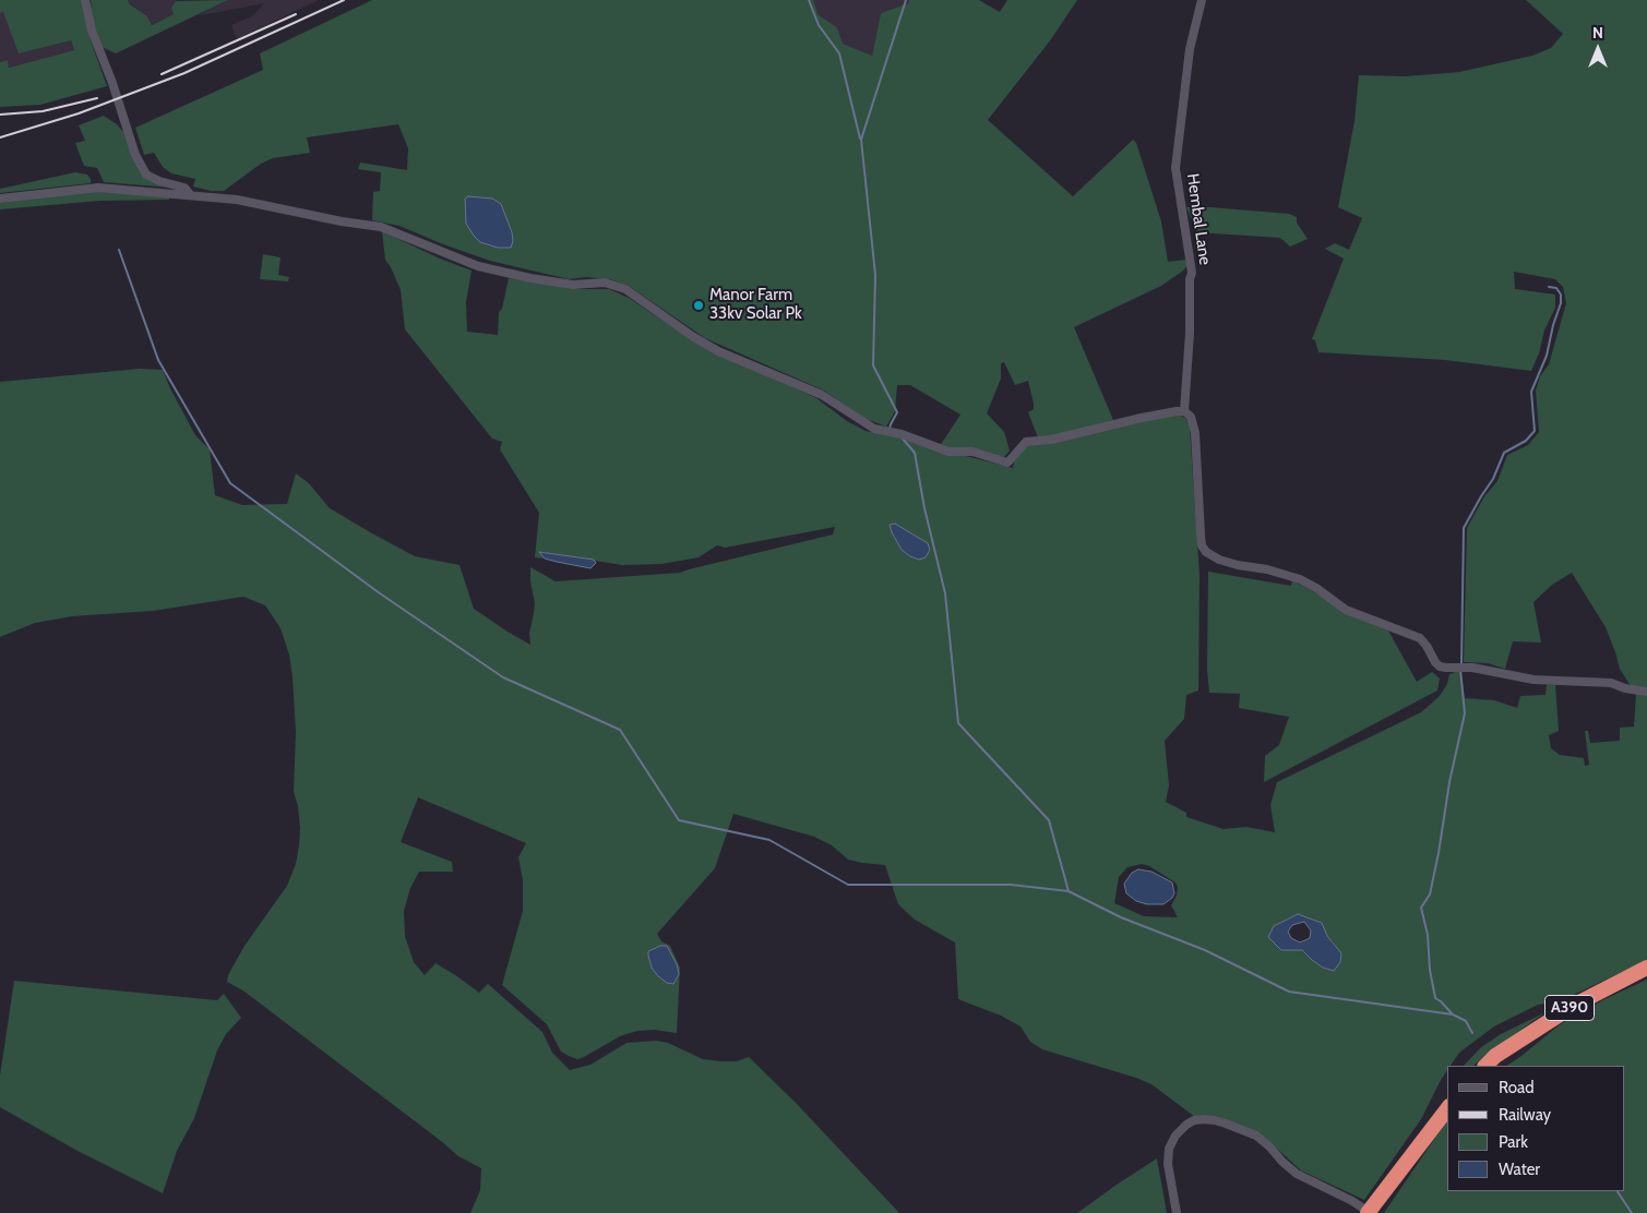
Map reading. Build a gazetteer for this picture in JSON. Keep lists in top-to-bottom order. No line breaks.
{"streets":{"highway":["A390"],"street":["Hembal Lane"]},"places":["Manor Farm 33kv Solar Pk"],"legend":["Road","Railway","Park","Water"],"north":"top"}
